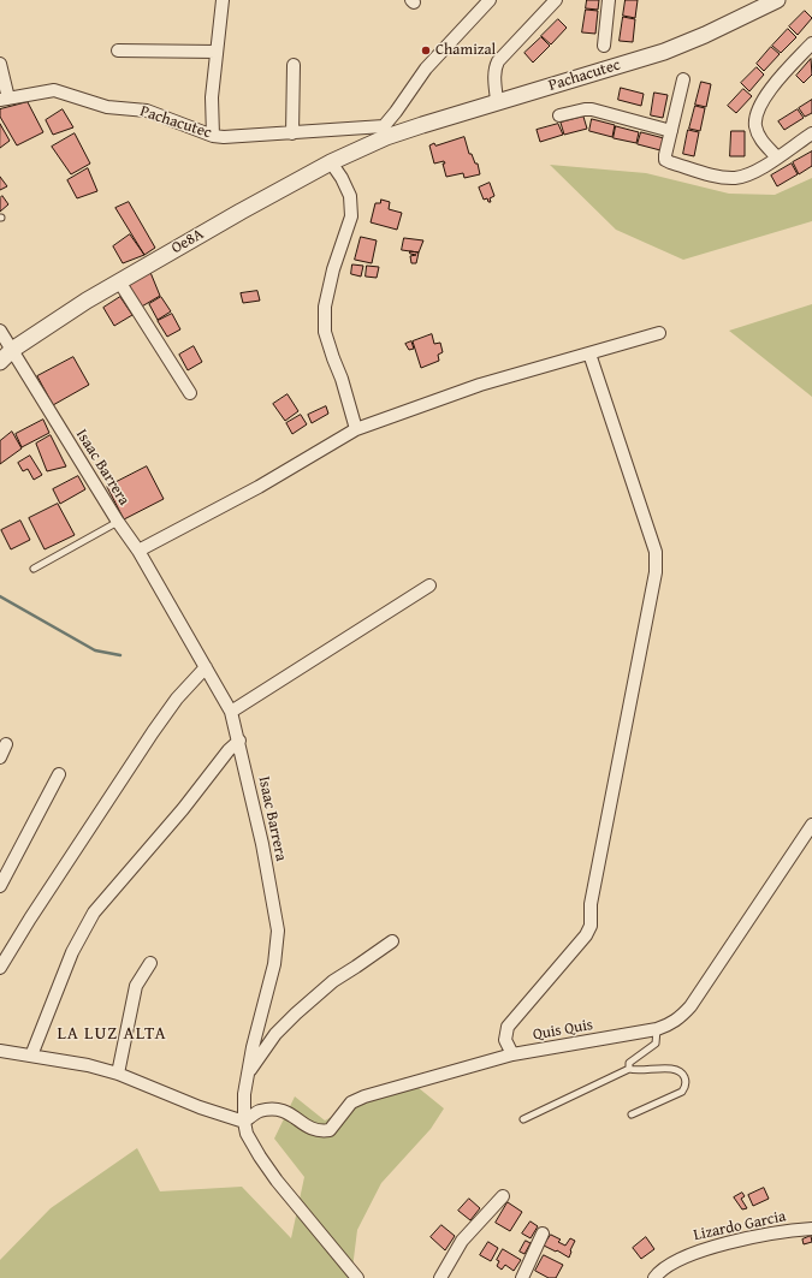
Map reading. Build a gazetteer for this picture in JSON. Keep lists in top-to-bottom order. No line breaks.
{"streets":{"street":["Pachacutec","Oe8A","Isaac Barrera","Quis Quis","Lizardo Garcia"]},"crossings":[["Pachacutec","Oe8A"],["Oe8A","Isaac Barrera"],["Isaac Barrera","Quis Quis"]],"districts":["LA LUZ ALTA"],"places":["Chamizal"]}
